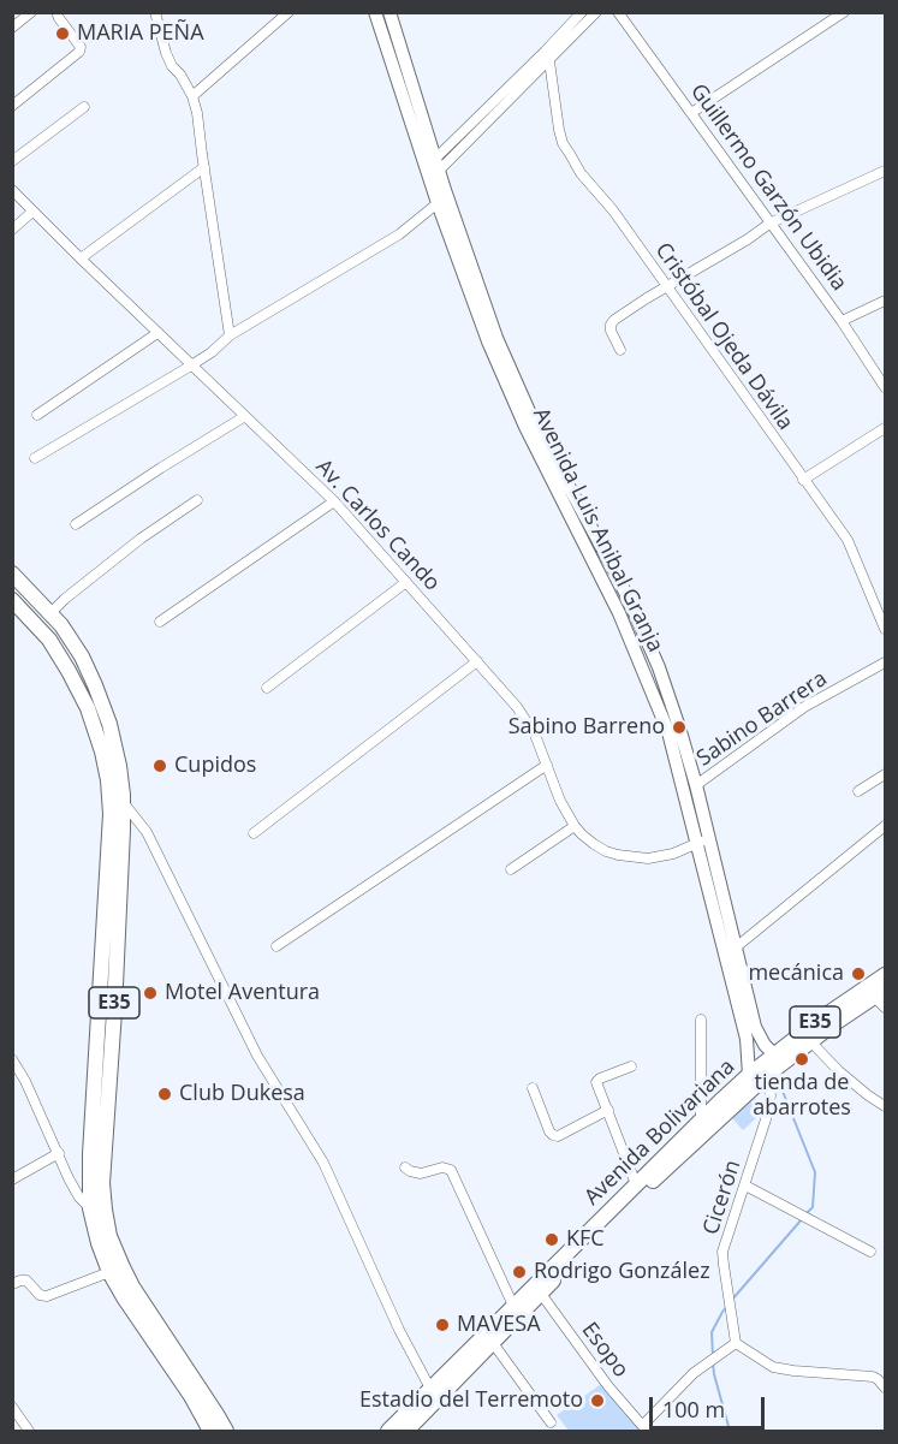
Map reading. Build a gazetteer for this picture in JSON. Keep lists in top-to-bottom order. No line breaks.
{"streets":{"highway":["E35","Avenida Bolivariana"],"main road":["Avenida Luis Anibal Granja"],"street":["Guillermo Garzón Ubidia","Cristóbal Ojeda Dávila","Av. Carlos Cando","Sabino Barrera","Cicerón","Esopo"]},"crossings":[["Av. Carlos Cando","Avenida Luis Anibal Granja"],["Avenida Luis Anibal Granja","Sabino Barrera"],["Avenida Luis Anibal Granja","Avenida Bolivariana"],["Avenida Bolivariana","Cicerón"],["Avenida Bolivariana","Esopo"]],"places":["MARIA PEÑA","Sabino Barreno","Cupidos","mecánica","Motel Aventura","tienda de abarrotes","Club Dukesa","KFC","Rodrigo González","MAVESA","Estadio del Terremoto"],"scale_bar":"100 m"}
